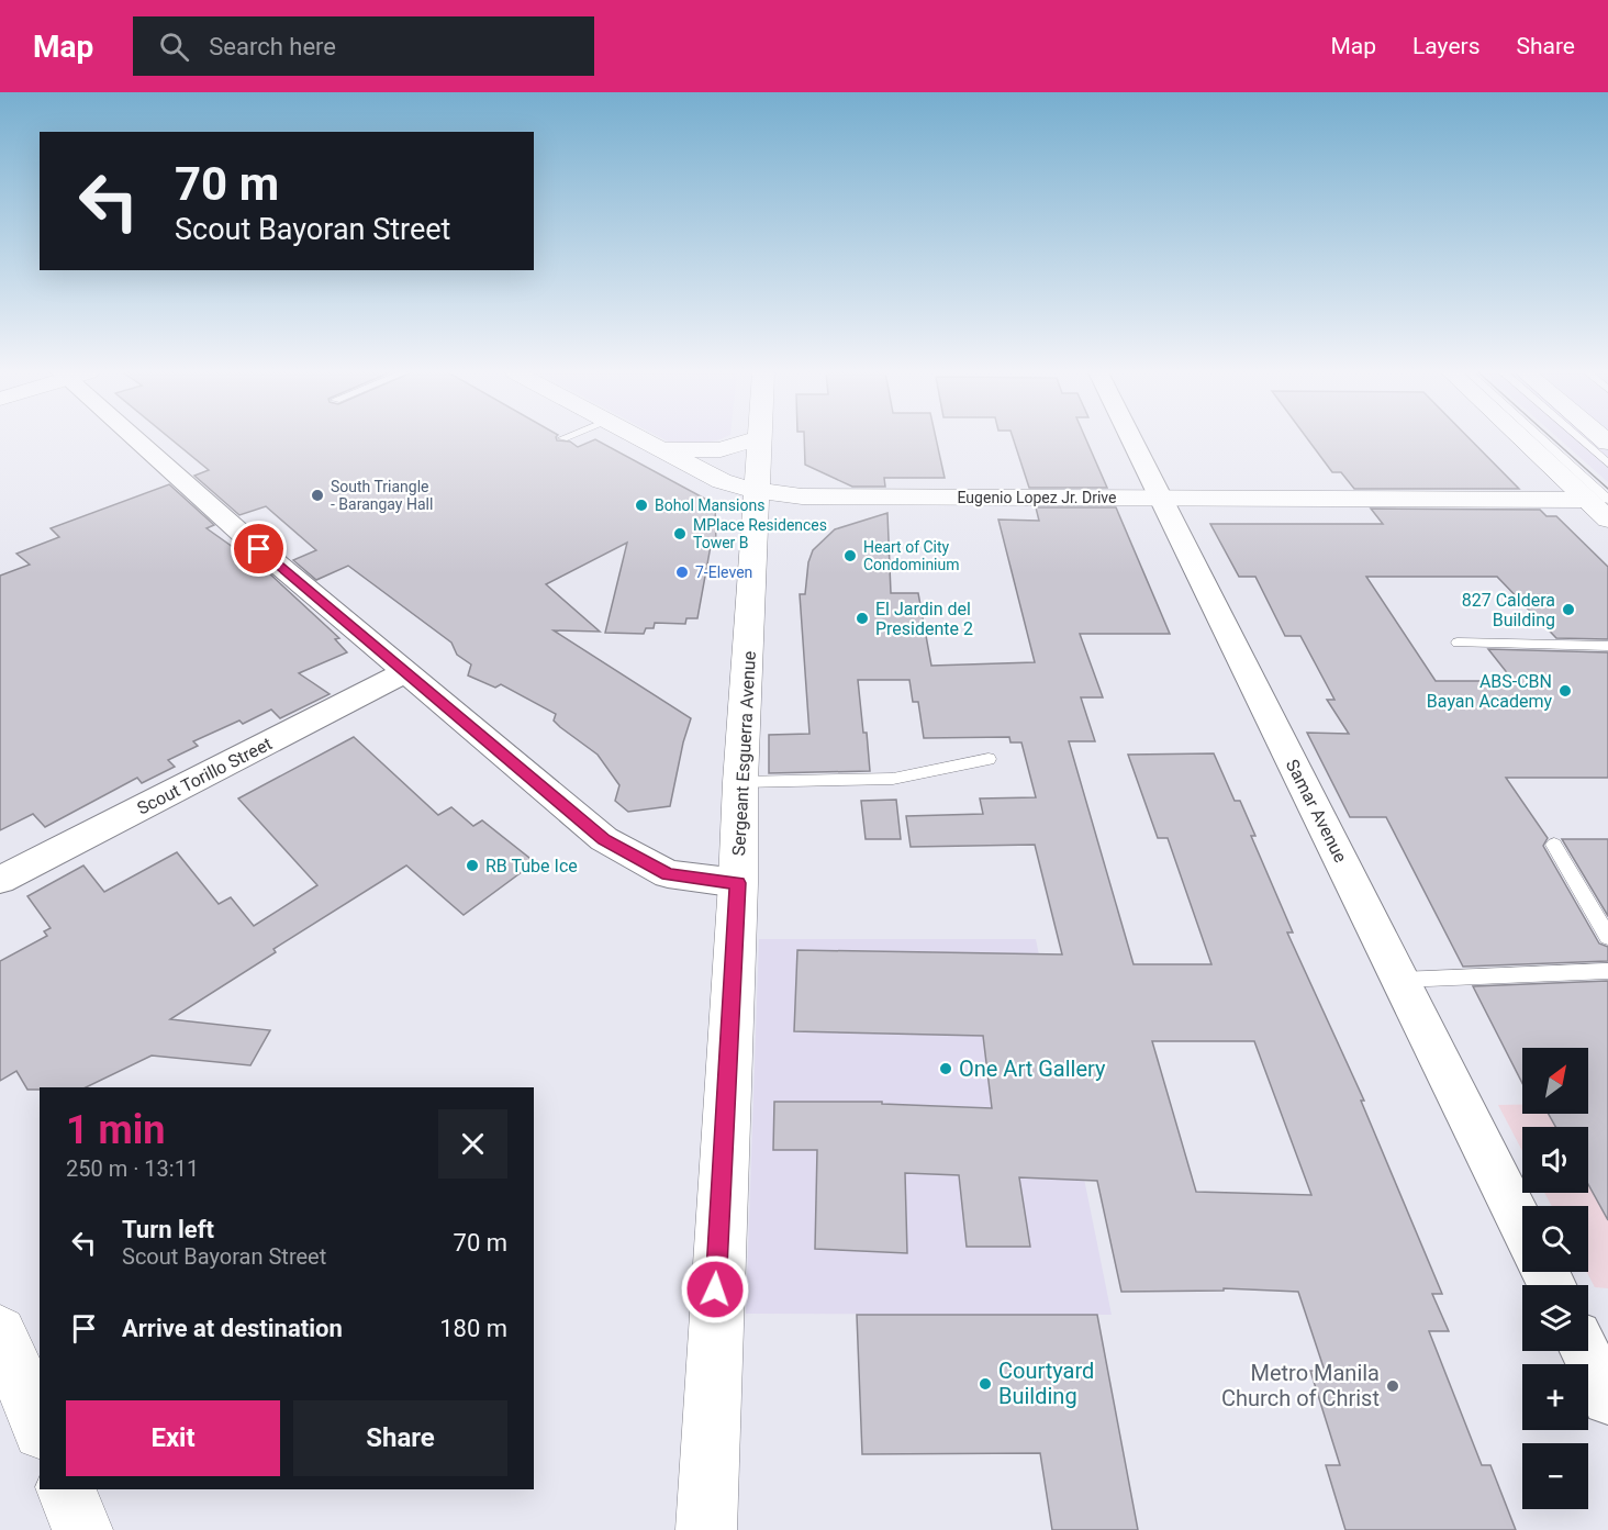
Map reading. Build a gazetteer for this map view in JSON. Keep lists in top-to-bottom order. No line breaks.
{"streets":{"main road":["Eugenio Lopez Jr. Drive","Sergeant Esguerra Avenue"],"street":["Scout Torillo Street","Samar Avenue"]},"crossings":[["Eugenio Lopez Jr. Drive","Sergeant Esguerra Avenue"],["Eugenio Lopez Jr. Drive","Samar Avenue"]],"places":["South Triangle - Barangay Hall","Bohol Mansions","MPlace Residences Tower B","Heart of City Condominium","7-Eleven","827 Caldera Building","El Jardin del Presidente 2","ABS-CBN Bayan Academy","RB Tube Ice","One Art Gallery","Courtyard Building","Metro Manila Church of Christ"],"north":"top right","page":{"header":"Map","search":"Search here","nav":["Map","Layers","Share"],"turn":["70 m","Scout Bayoran Street"],"map_buttons":["+","−"],"heading":["1 min","250 m · 13:11"],"list":[{"name":"Turn left","note":"Scout Bayoran Street","value":"70 m"},{"name":"Arrive at destination","value":"180 m"}],"buttons":["Exit","Share"]}}
